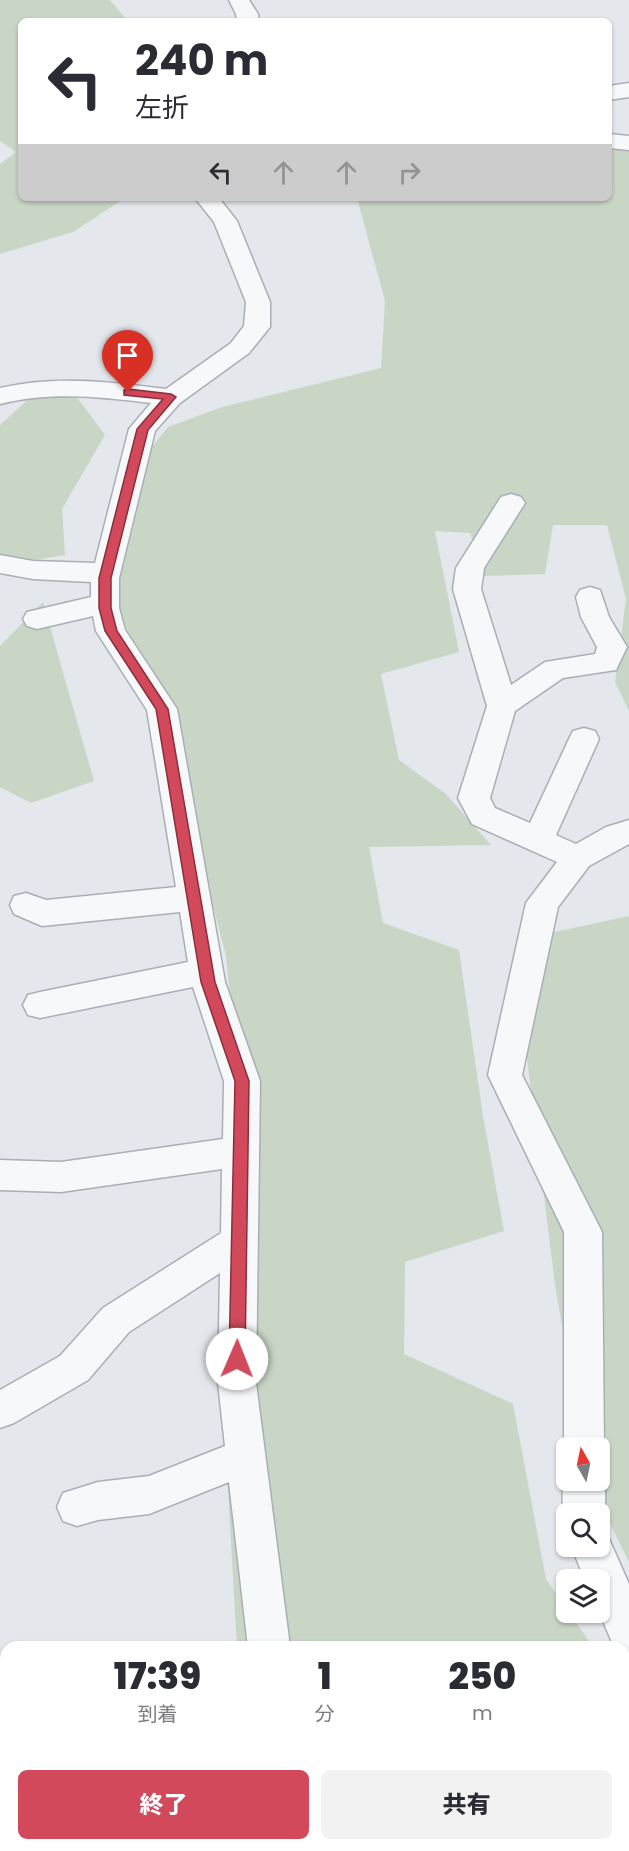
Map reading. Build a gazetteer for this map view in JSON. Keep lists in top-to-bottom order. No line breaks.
{"north":"top","page":{"turn":["240 m","左折"],"eta":["17:39","到着","1","分","250","m"],"buttons":["終了","共有"]}}
